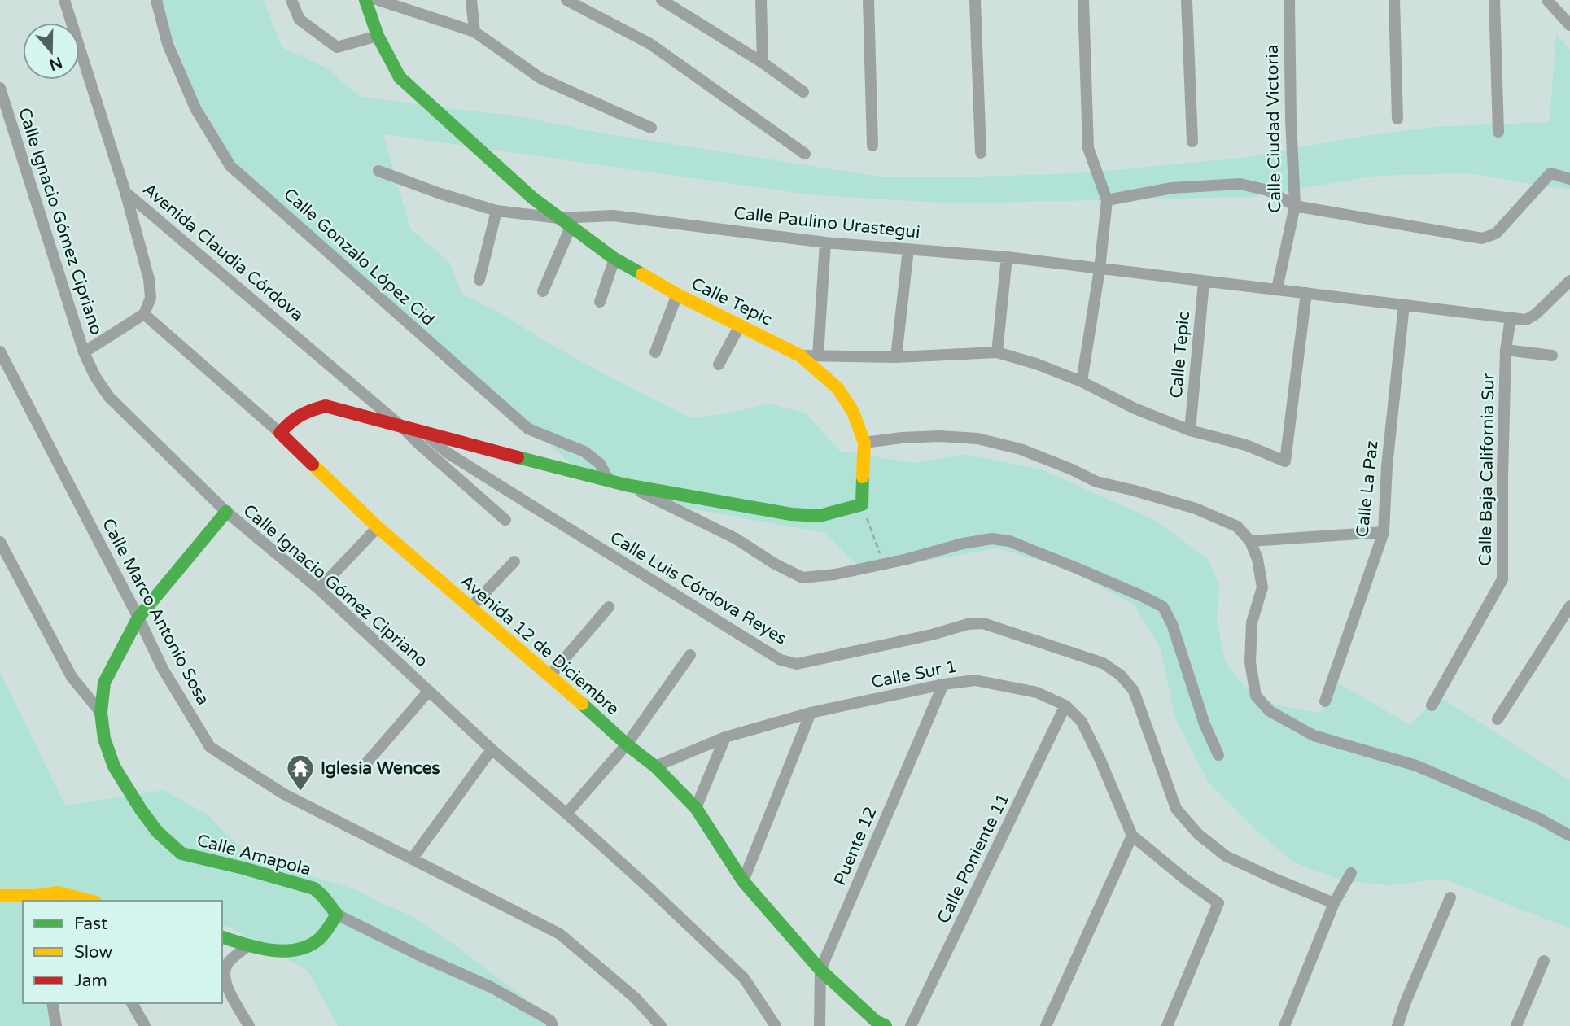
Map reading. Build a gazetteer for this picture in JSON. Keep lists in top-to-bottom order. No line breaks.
{"streets":{"street":["Calle Ciudad Victoria","Calle Ignacio Gómez Cipriano","Calle Paulino Urastegui","Avenida Claudia Córdova","Calle Gonzalo López Cid","Calle Tepic","Calle Baja California Sur","Calle La Paz","Calle Luis Córdova Reyes","Calle Marco Antonio Sosa","Avenida 12 de Diciembre","Calle Sur 1","Puente 12","Calle Amapola","Calle Poniente 11"]},"crossings":[["Calle Ciudad Victoria","Calle Paulino Urastegui"],["Calle Ignacio Gómez Cipriano","Calle Amapola"],["Calle Paulino Urastegui","Calle Tepic"],["Calle Paulino Urastegui","Calle Baja California Sur"],["Calle Paulino Urastegui","Calle La Paz"],["Calle Marco Antonio Sosa","Calle Amapola"],["Avenida 12 de Diciembre","Calle Sur 1"],["Avenida 12 de Diciembre","Puente 12"],["Calle Sur 1","Puente 12"],["Calle Sur 1","Calle Poniente 11"]],"places":{"temple":["Iglesia Wences"]},"legend":["Fast","Slow","Jam"],"north":"bottom"}
